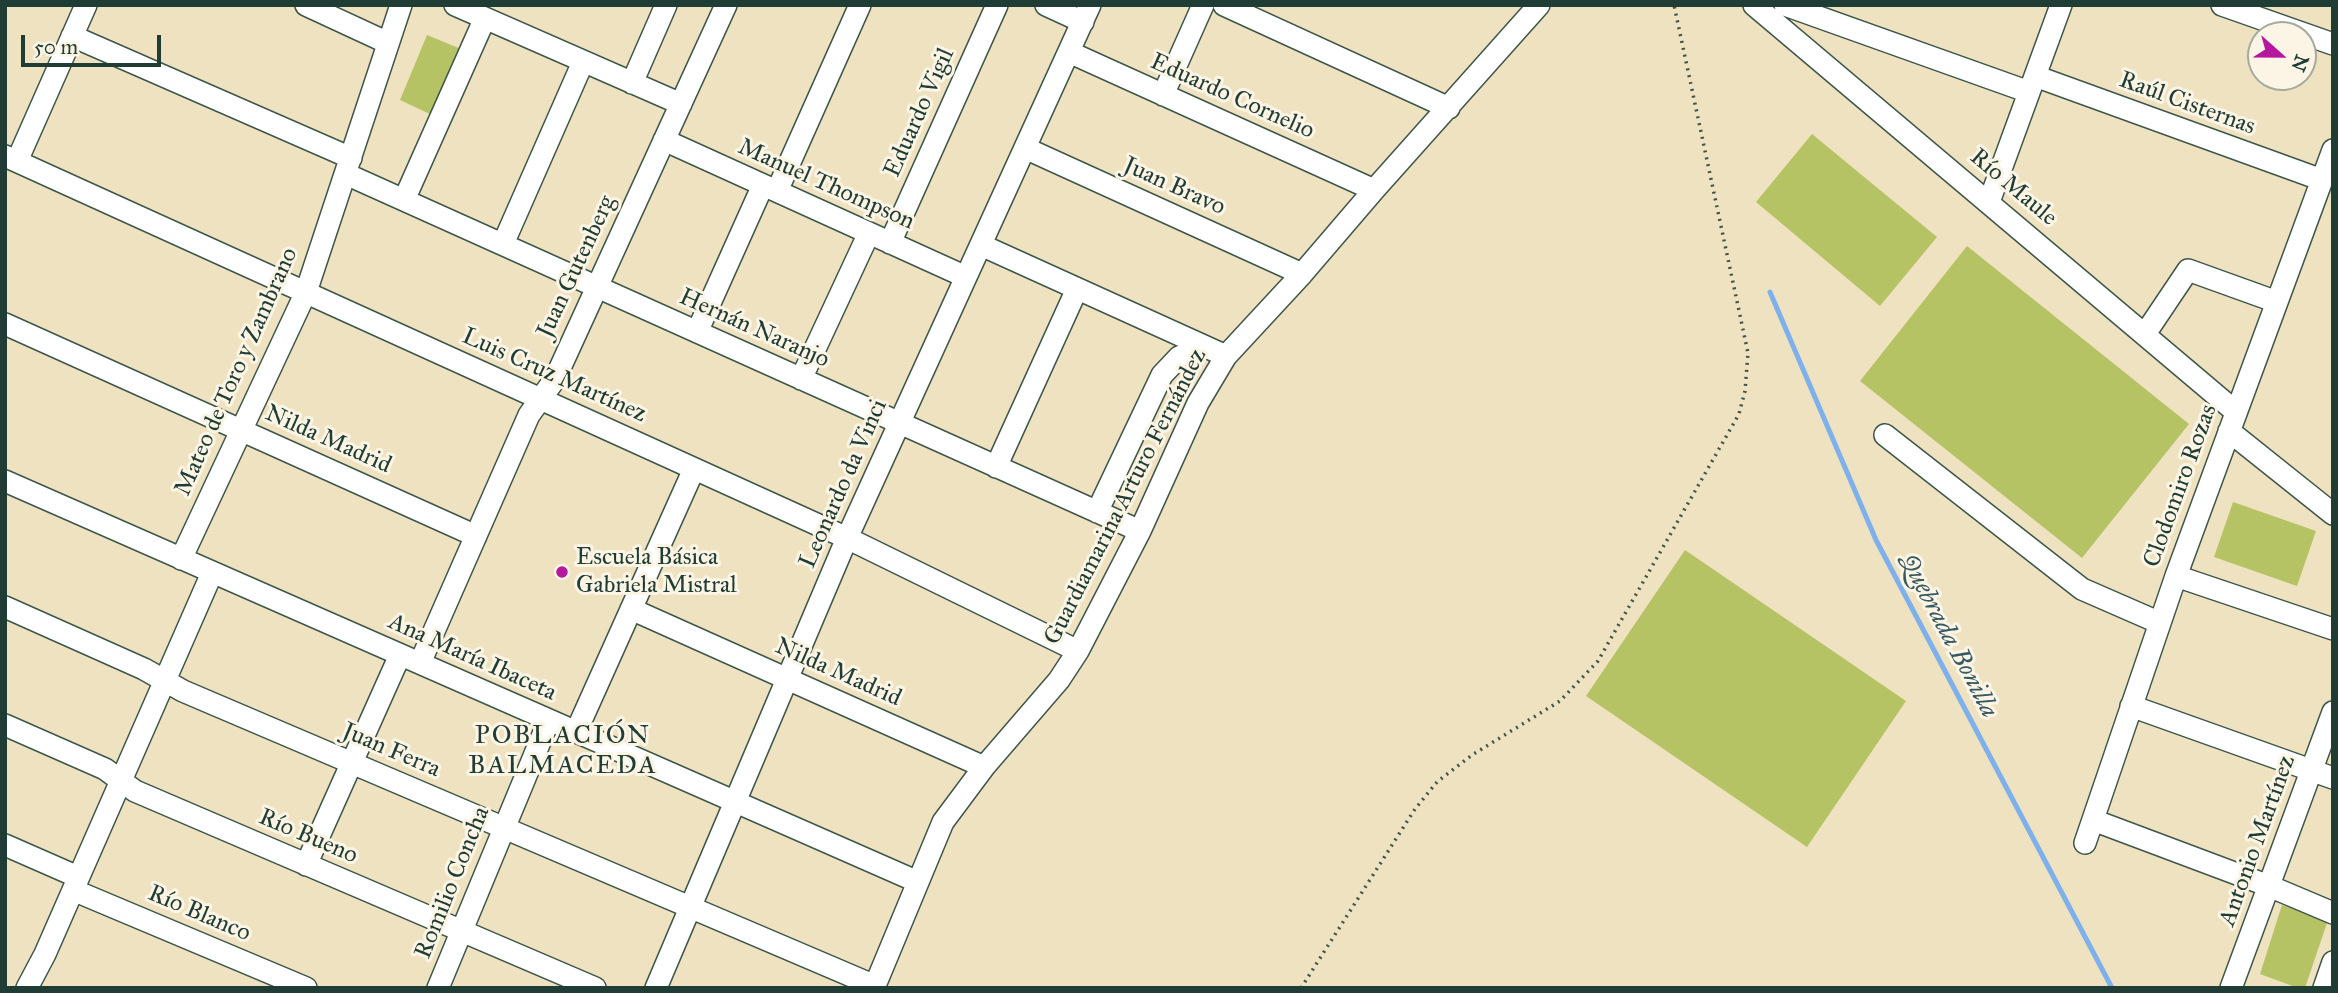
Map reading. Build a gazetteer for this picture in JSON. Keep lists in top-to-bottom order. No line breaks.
{"streets":{"street":["Eduardo Cornelio","Raúl Cisternas","Eduardo Vigil","Manuel Thompson","Juan Bravo","Río Maule","Juan Gutenberg","Hernán Naranjo","Mateo de Toro y Zambrano","Luis Cruz Martínez","Nilda Madrid","Leonardo da Vinci","Clodomiro Rozas","Guardiamarina Arturo Fernández","Ana María Ibaceta","Juan Ferra","Río Bueno","Antonio Martínez","Romilio Concha","Río Blanco"]},"crossings":[["Eduardo Cornelio","Leonardo da Vinci"],["Eduardo Cornelio","Guardiamarina Arturo Fernández"],["Raúl Cisternas","Clodomiro Rozas"],["Eduardo Vigil","Manuel Thompson"],["Manuel Thompson","Juan Gutenberg"],["Manuel Thompson","Leonardo da Vinci"],["Juan Bravo","Leonardo da Vinci"],["Juan Bravo","Guardiamarina Arturo Fernández"],["Río Maule","Clodomiro Rozas"],["Juan Gutenberg","Hernán Naranjo"],["Juan Gutenberg","Luis Cruz Martínez"],["Juan Gutenberg","Nilda Madrid"],["Juan Gutenberg","Ana María Ibaceta"],["Hernán Naranjo","Mateo de Toro y Zambrano"],["Hernán Naranjo","Leonardo da Vinci"],["Hernán Naranjo","Guardiamarina Arturo Fernández"],["Mateo de Toro y Zambrano","Luis Cruz Martínez"],["Mateo de Toro y Zambrano","Nilda Madrid"],["Mateo de Toro y Zambrano","Ana María Ibaceta"],["Luis Cruz Martínez","Leonardo da Vinci"],["Luis Cruz Martínez","Guardiamarina Arturo Fernández"],["Nilda Madrid","Leonardo da Vinci"],["Nilda Madrid","Guardiamarina Arturo Fernández"],["Leonardo da Vinci","Ana María Ibaceta"],["Leonardo da Vinci","Juan Ferra"],["Guardiamarina Arturo Fernández","Ana María Ibaceta"],["Guardiamarina Arturo Fernández","Juan Ferra"],["Ana María Ibaceta","Romilio Concha"],["Juan Ferra","Romilio Concha"],["Río Bueno","Romilio Concha"]],"districts":["POBLACIÓN BALMACEDA"],"water":["Quebrada Bonilla"],"places":["Escuela Básica Gabriela Mistral"],"scale_bar":"50 m","north":"right"}
